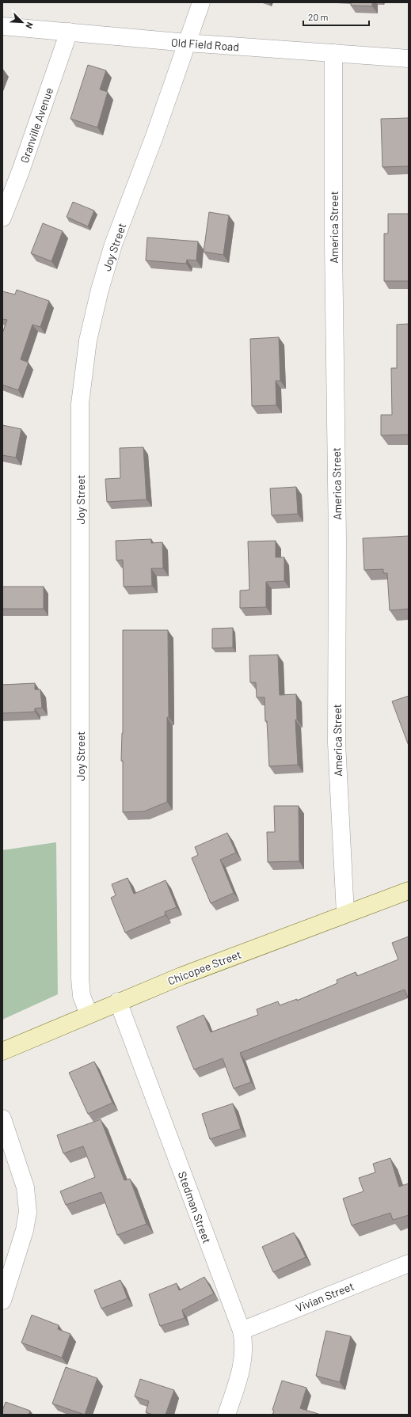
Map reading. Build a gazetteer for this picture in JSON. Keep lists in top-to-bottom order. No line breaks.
{"streets":{"main road":["Chicopee Street"],"street":["Old Field Road","Granville Avenue","America Street","Joy Street","Stedman Street","Vivian Street"]},"crossings":[["Old Field Road","Granville Avenue"],["Old Field Road","America Street"],["Old Field Road","Joy Street"],["America Street","Chicopee Street"],["Joy Street","Chicopee Street"],["Chicopee Street","Stedman Street"],["Stedman Street","Vivian Street"]],"scale_bar":"20 m","north":"bottom right"}
